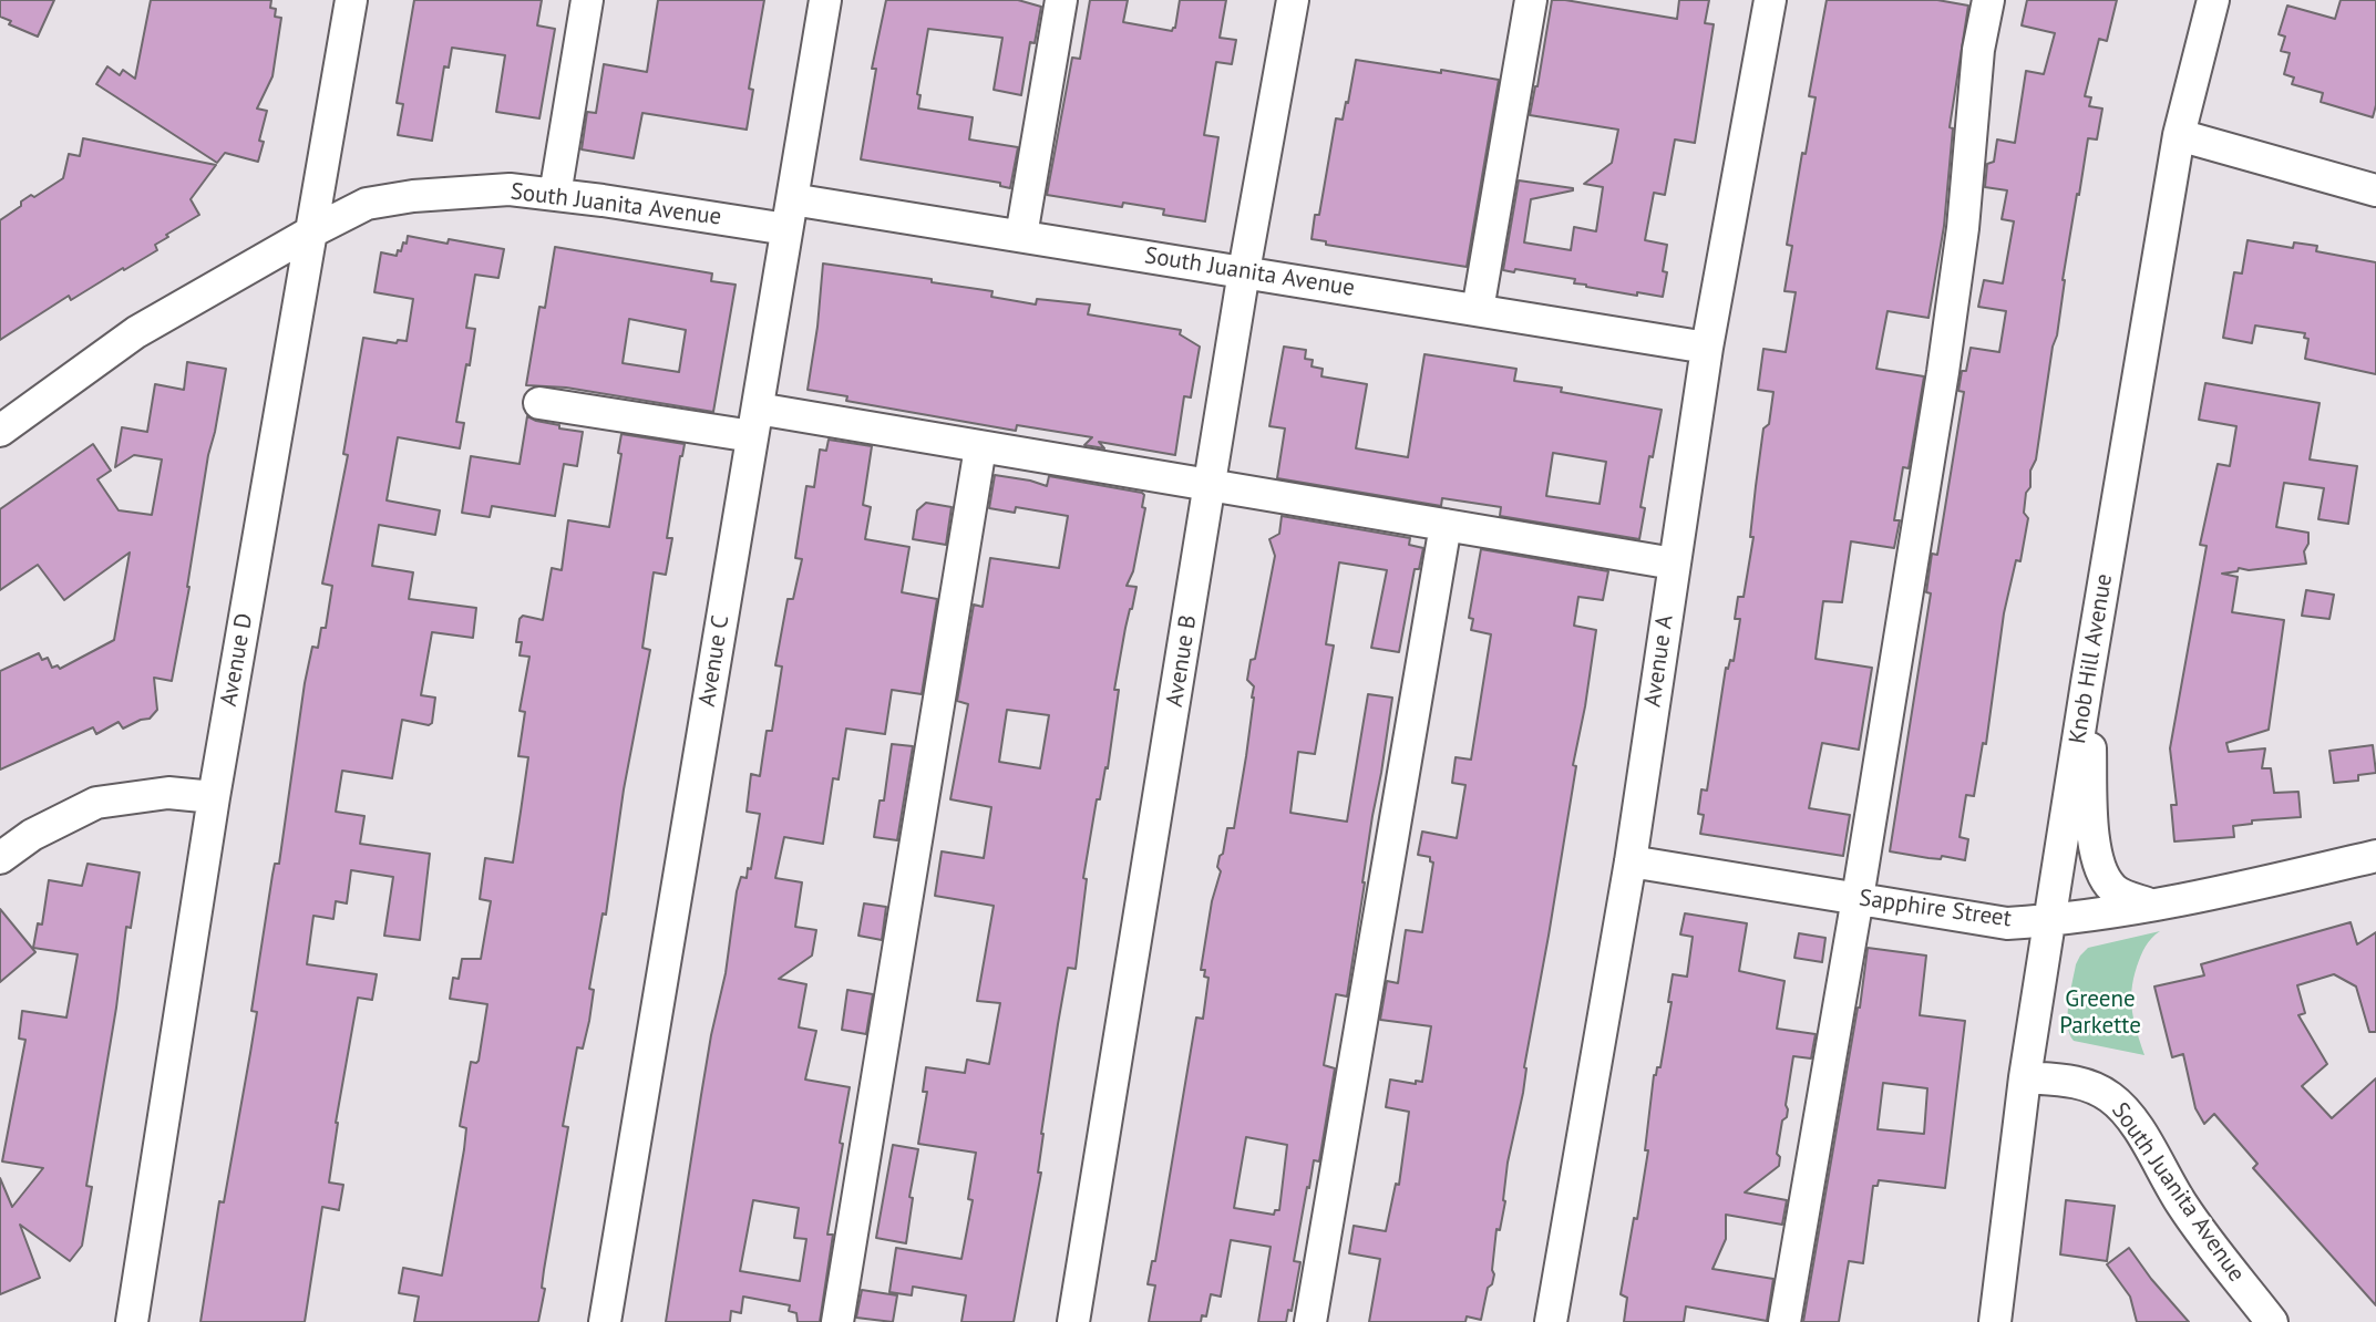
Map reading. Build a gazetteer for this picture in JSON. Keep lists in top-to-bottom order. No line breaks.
{"streets":{"street":["South Juanita Avenue","Knob Hill Avenue","Avenue D","Avenue C","Avenue B","Avenue A","Sapphire Street"]},"crossings":[["South Juanita Avenue","Knob Hill Avenue"],["South Juanita Avenue","Avenue D"],["South Juanita Avenue","Avenue C"],["South Juanita Avenue","Avenue B"],["South Juanita Avenue","Avenue A"],["Knob Hill Avenue","Sapphire Street"],["Avenue A","Sapphire Street"]],"parks":["Greene Parkette"]}
